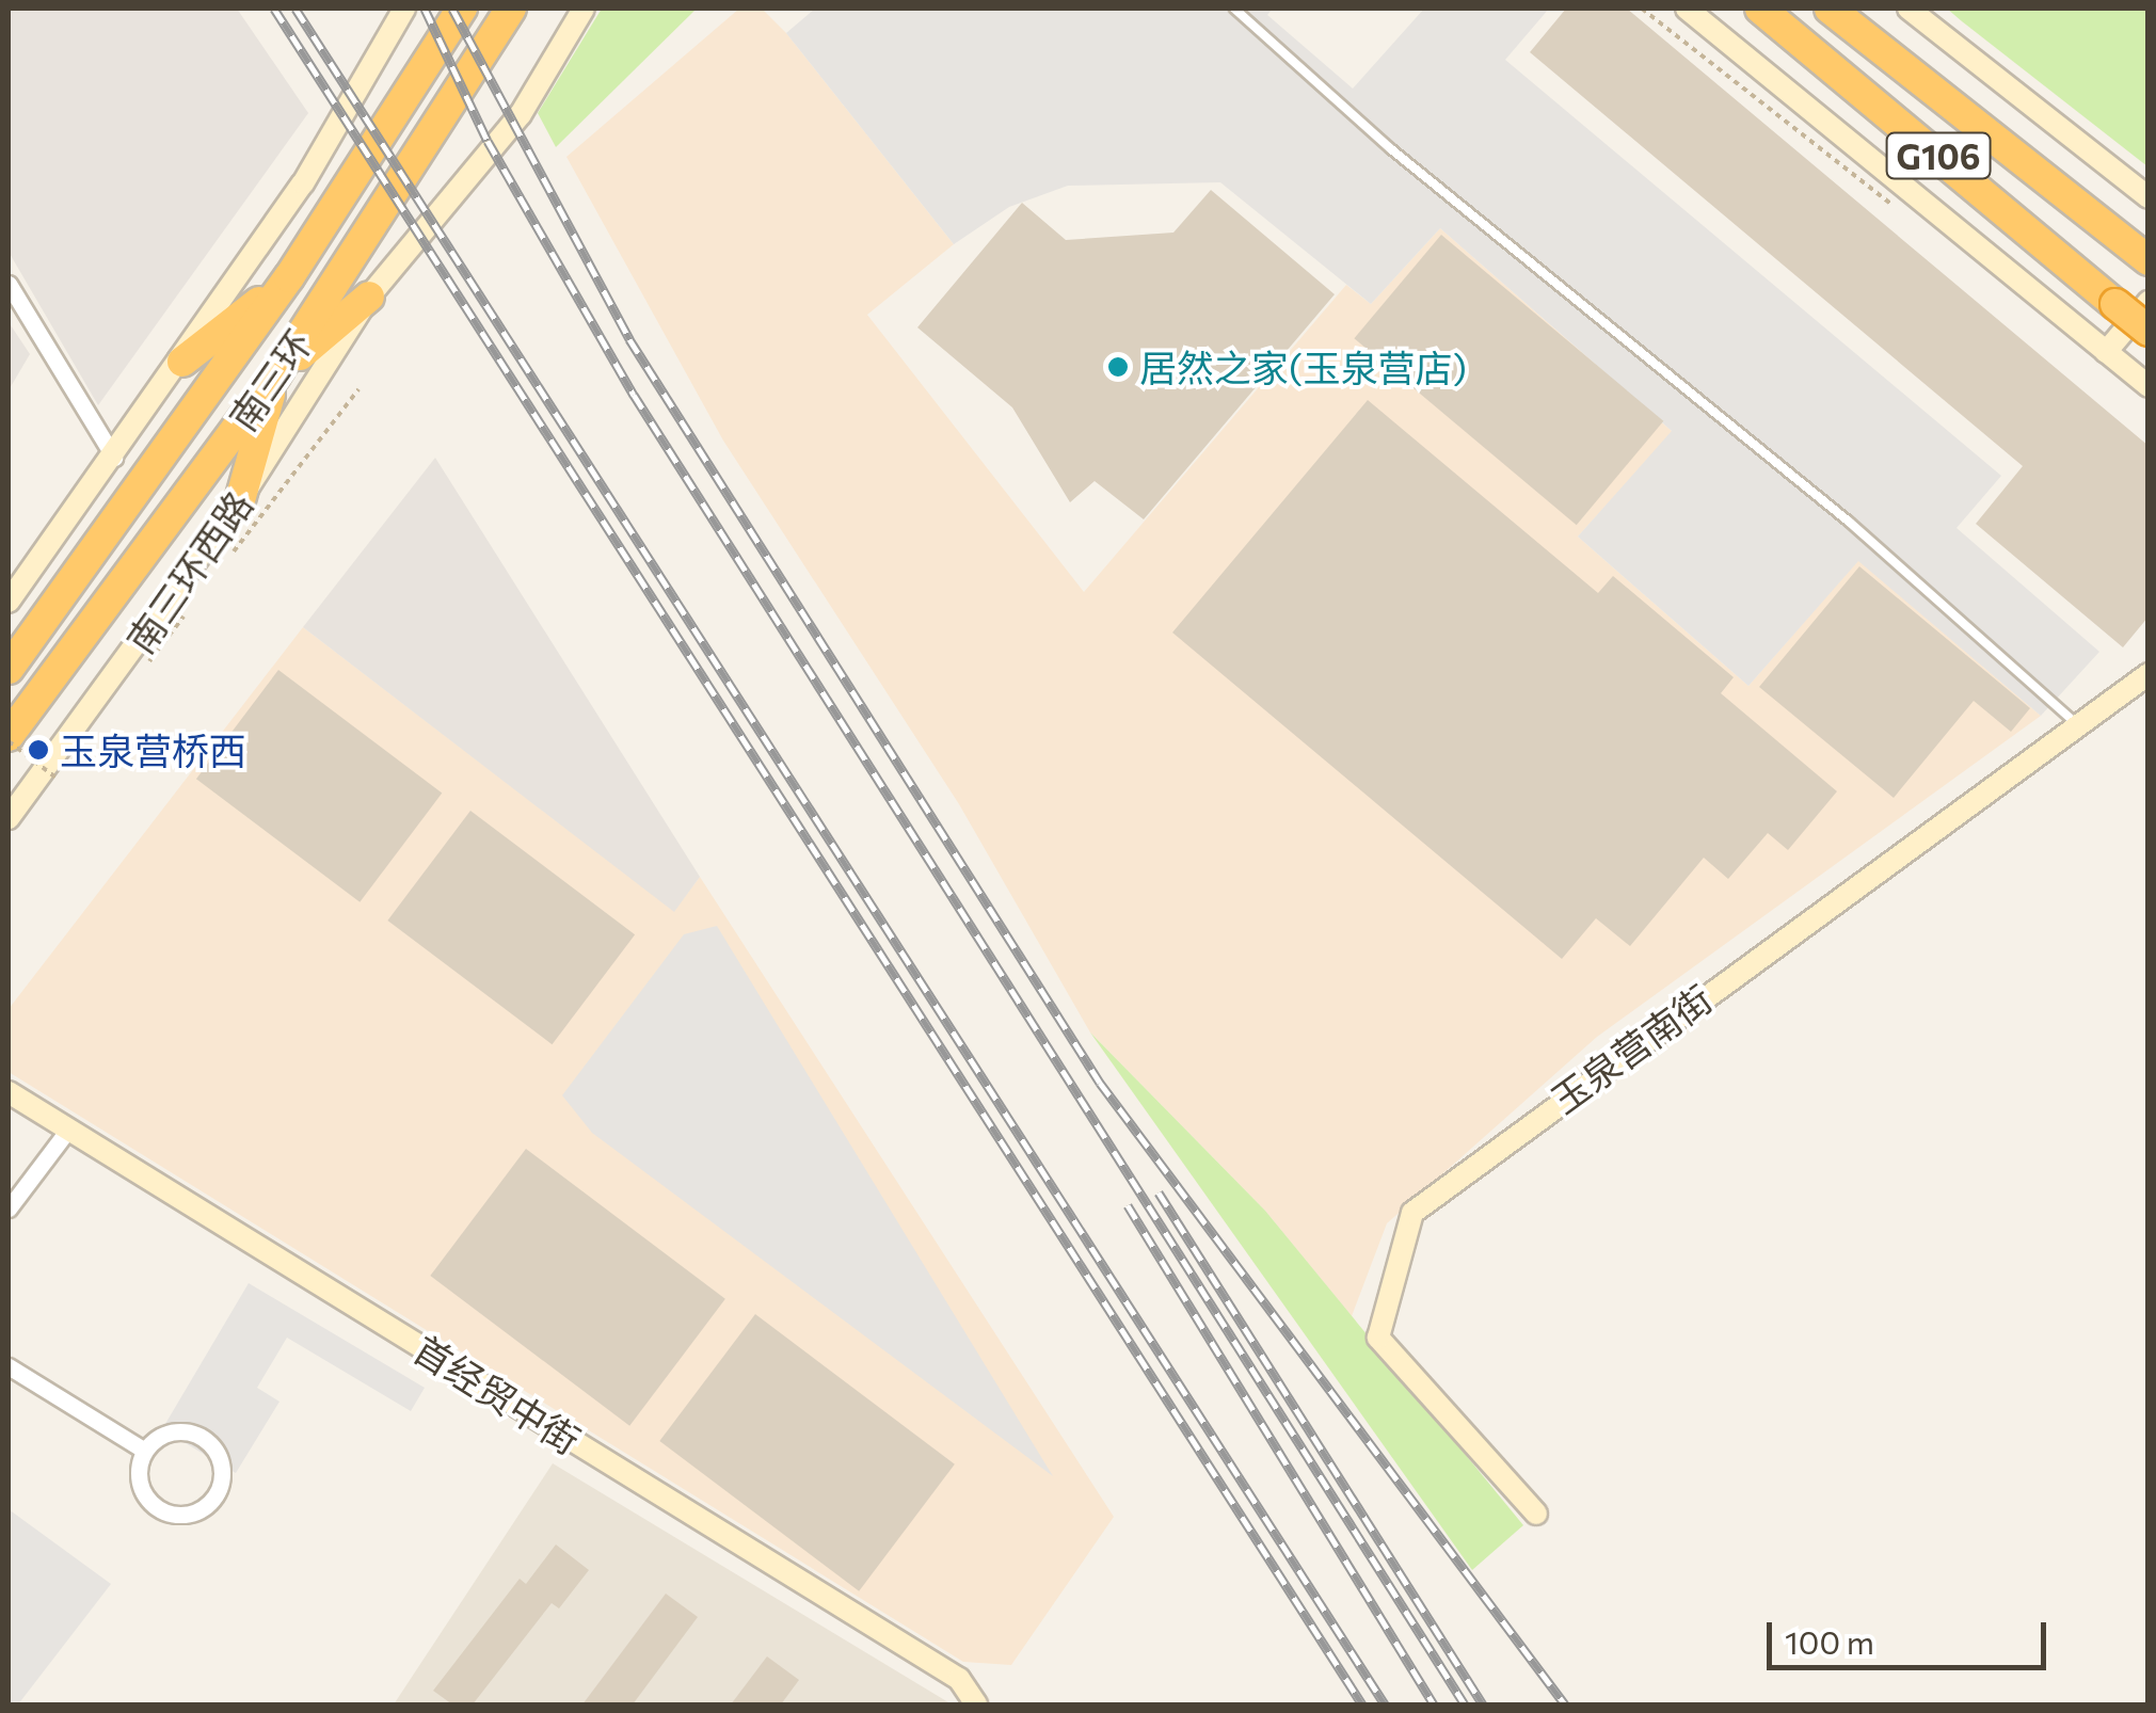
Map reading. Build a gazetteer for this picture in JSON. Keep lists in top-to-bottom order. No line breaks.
{"streets":{"highway":["G106","南三环"],"street":["南三环西路","玉泉营南街","首经贸中街"]},"places":["居然之家(玉泉营店)","玉泉营桥西"],"scale_bar":"100 m"}
